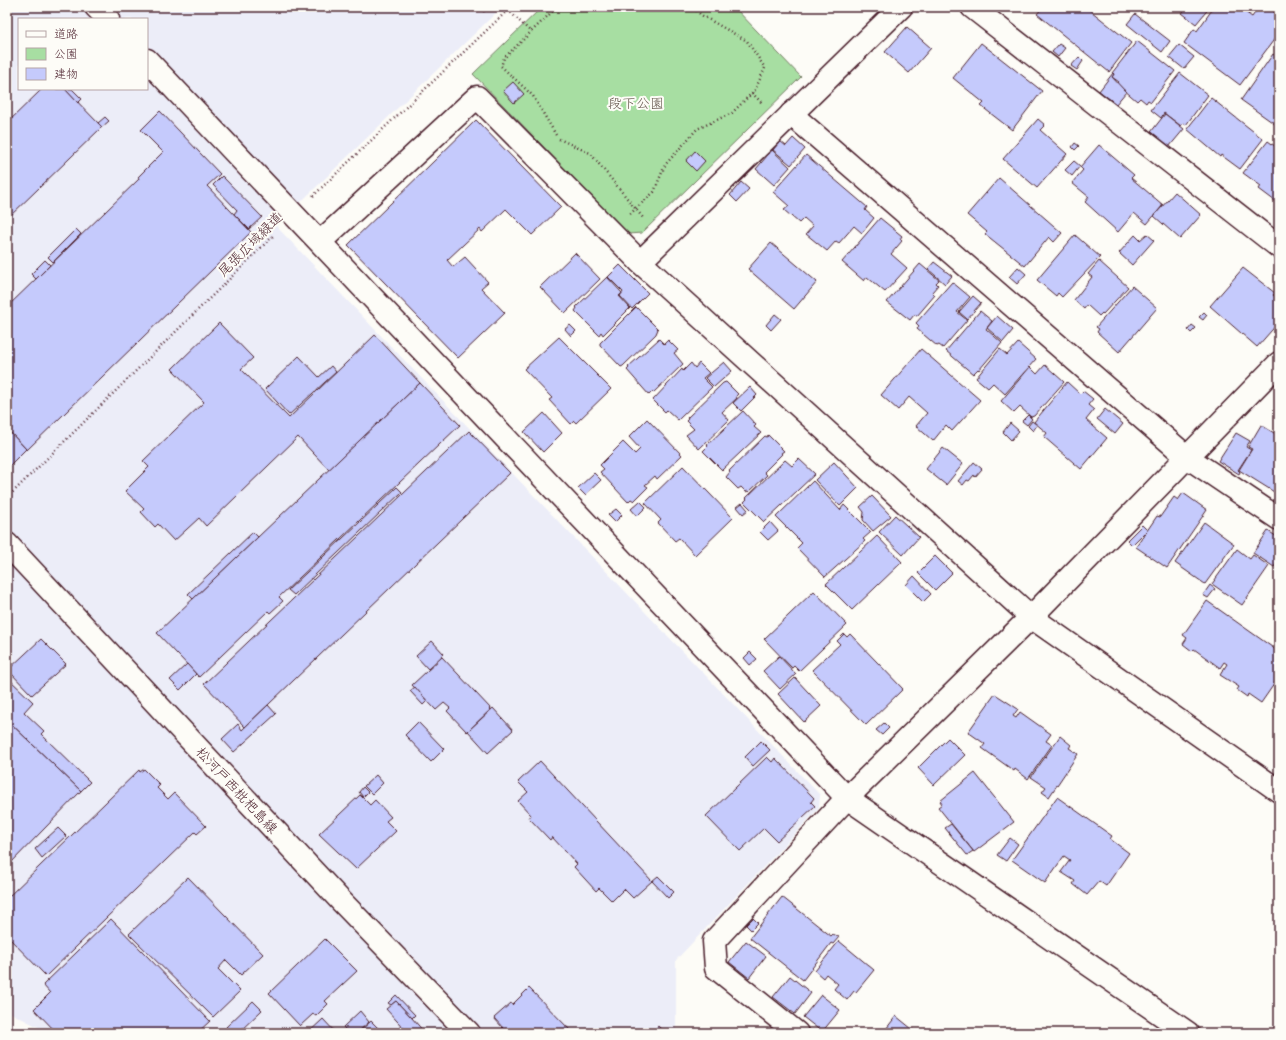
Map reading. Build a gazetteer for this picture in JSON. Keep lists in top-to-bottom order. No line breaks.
{"streets":{"street":["松河戸西枇杷島線"],"path":["尾張広域緑道"]},"parks":["段下公園"],"legend":["道路","公園","建物"]}
